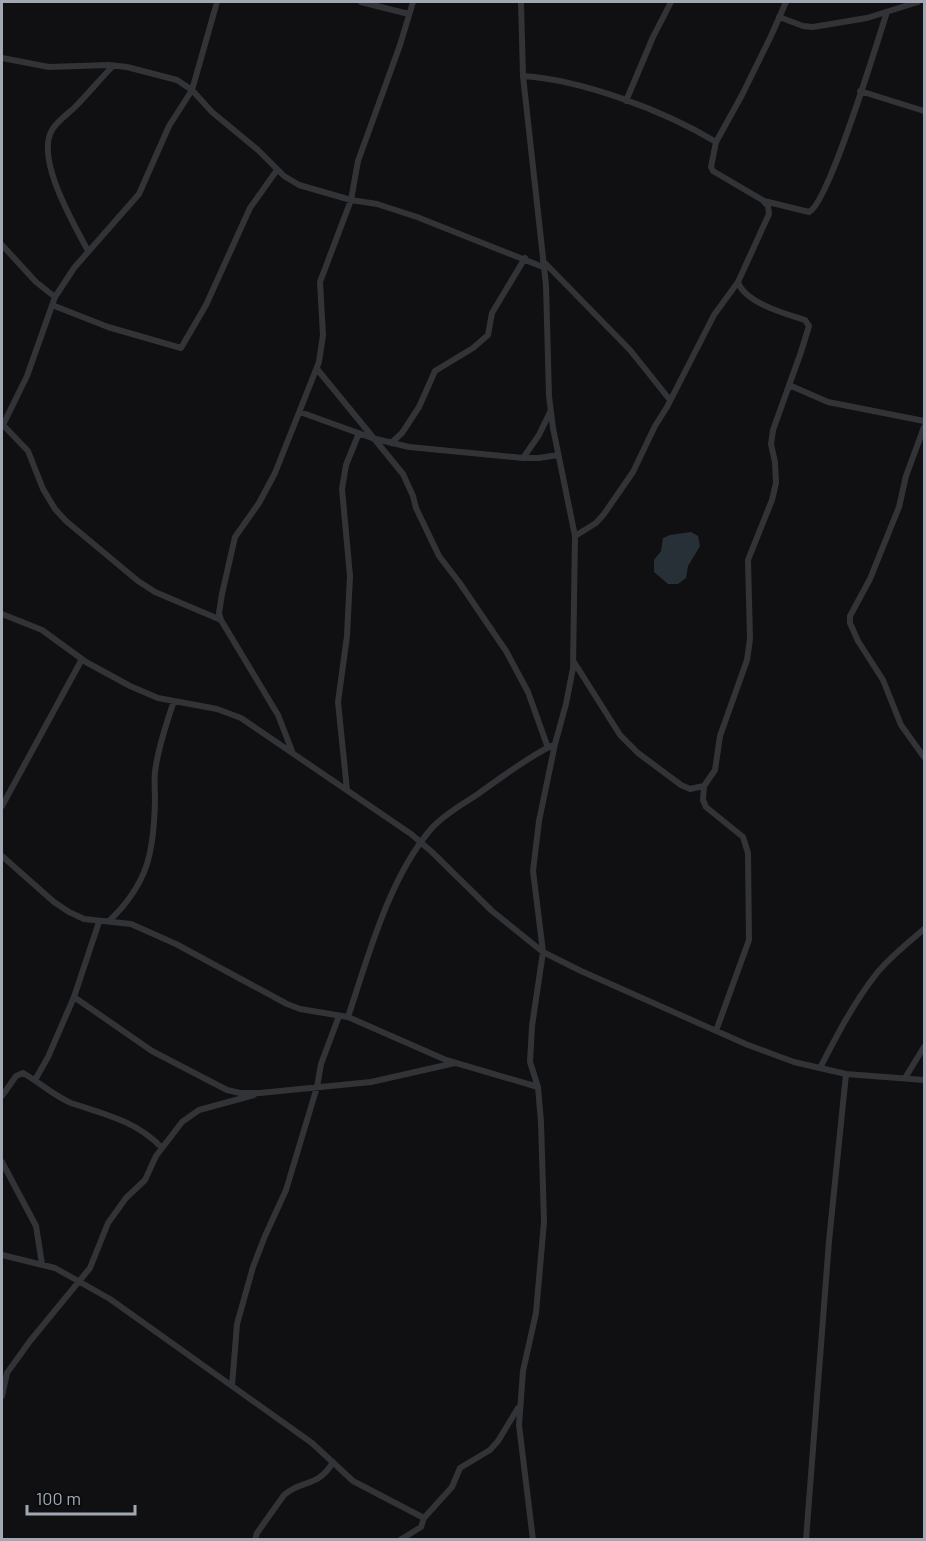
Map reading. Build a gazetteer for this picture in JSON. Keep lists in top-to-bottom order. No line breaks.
{"scale_bar":"100 m"}
